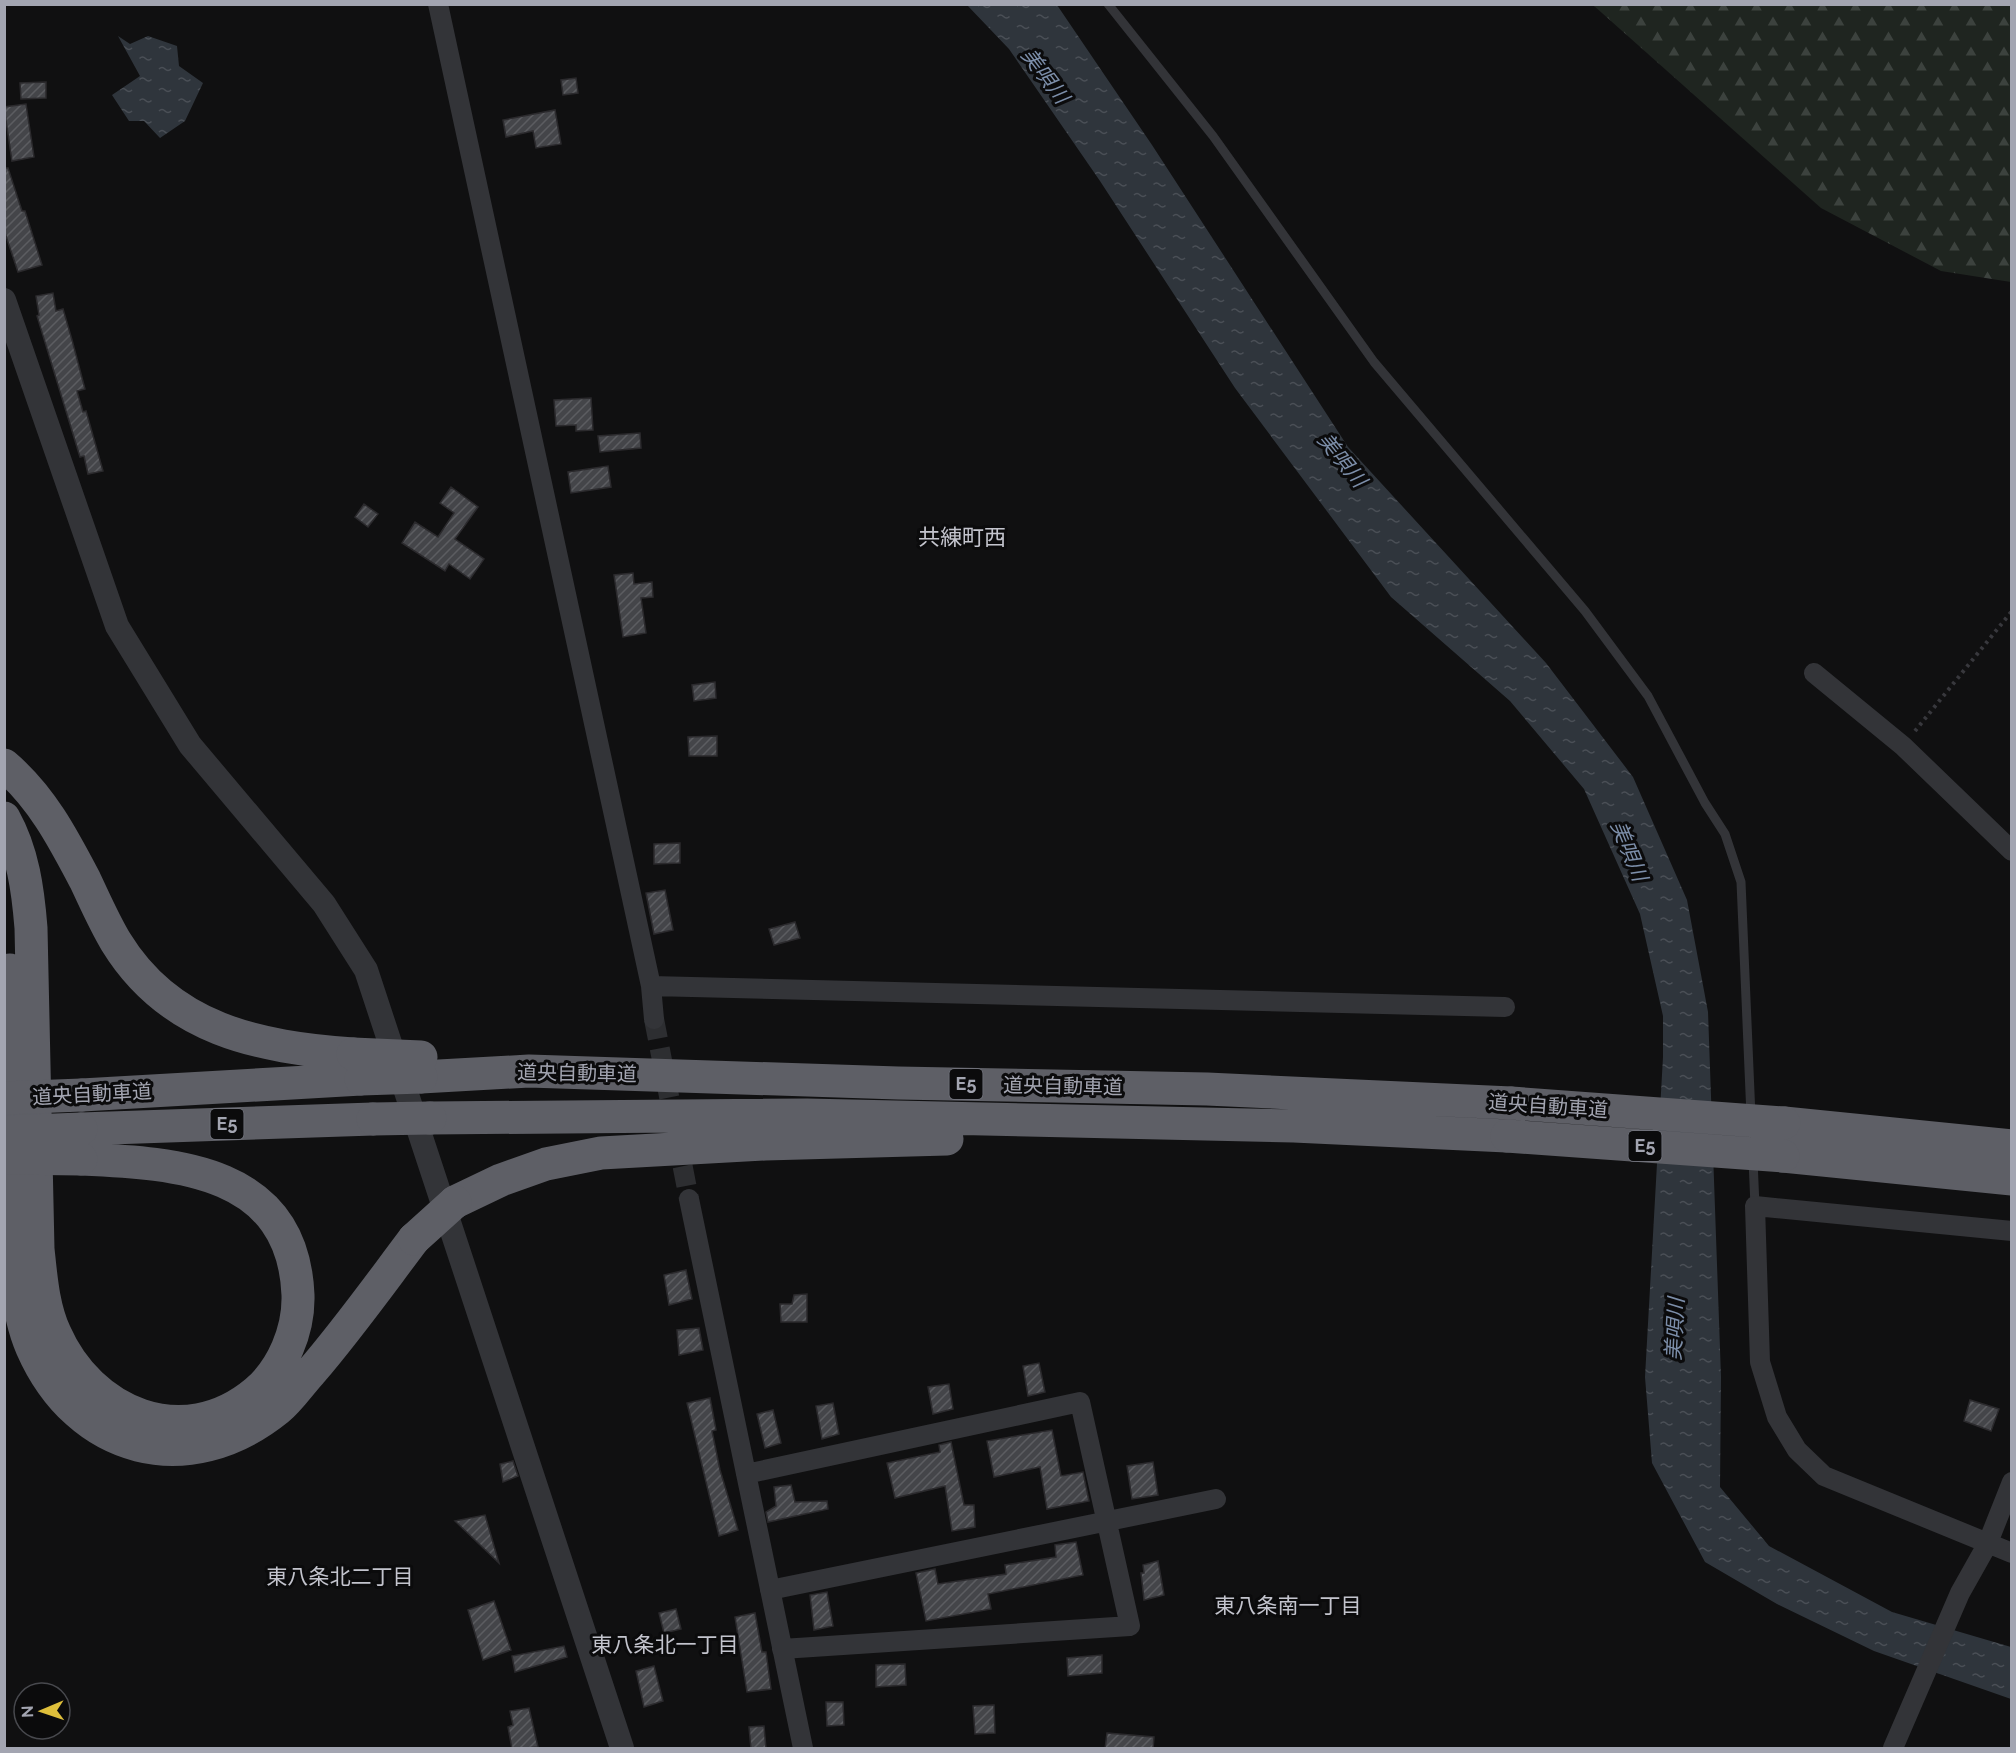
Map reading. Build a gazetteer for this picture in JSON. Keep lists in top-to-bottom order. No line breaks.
{"streets":{"highway":["道央自動車道","E5"]},"districts":["共練町西","東八条北二丁目","東八条南一丁目","東八条北一丁目"],"water":["美唄川"],"north":"left"}
